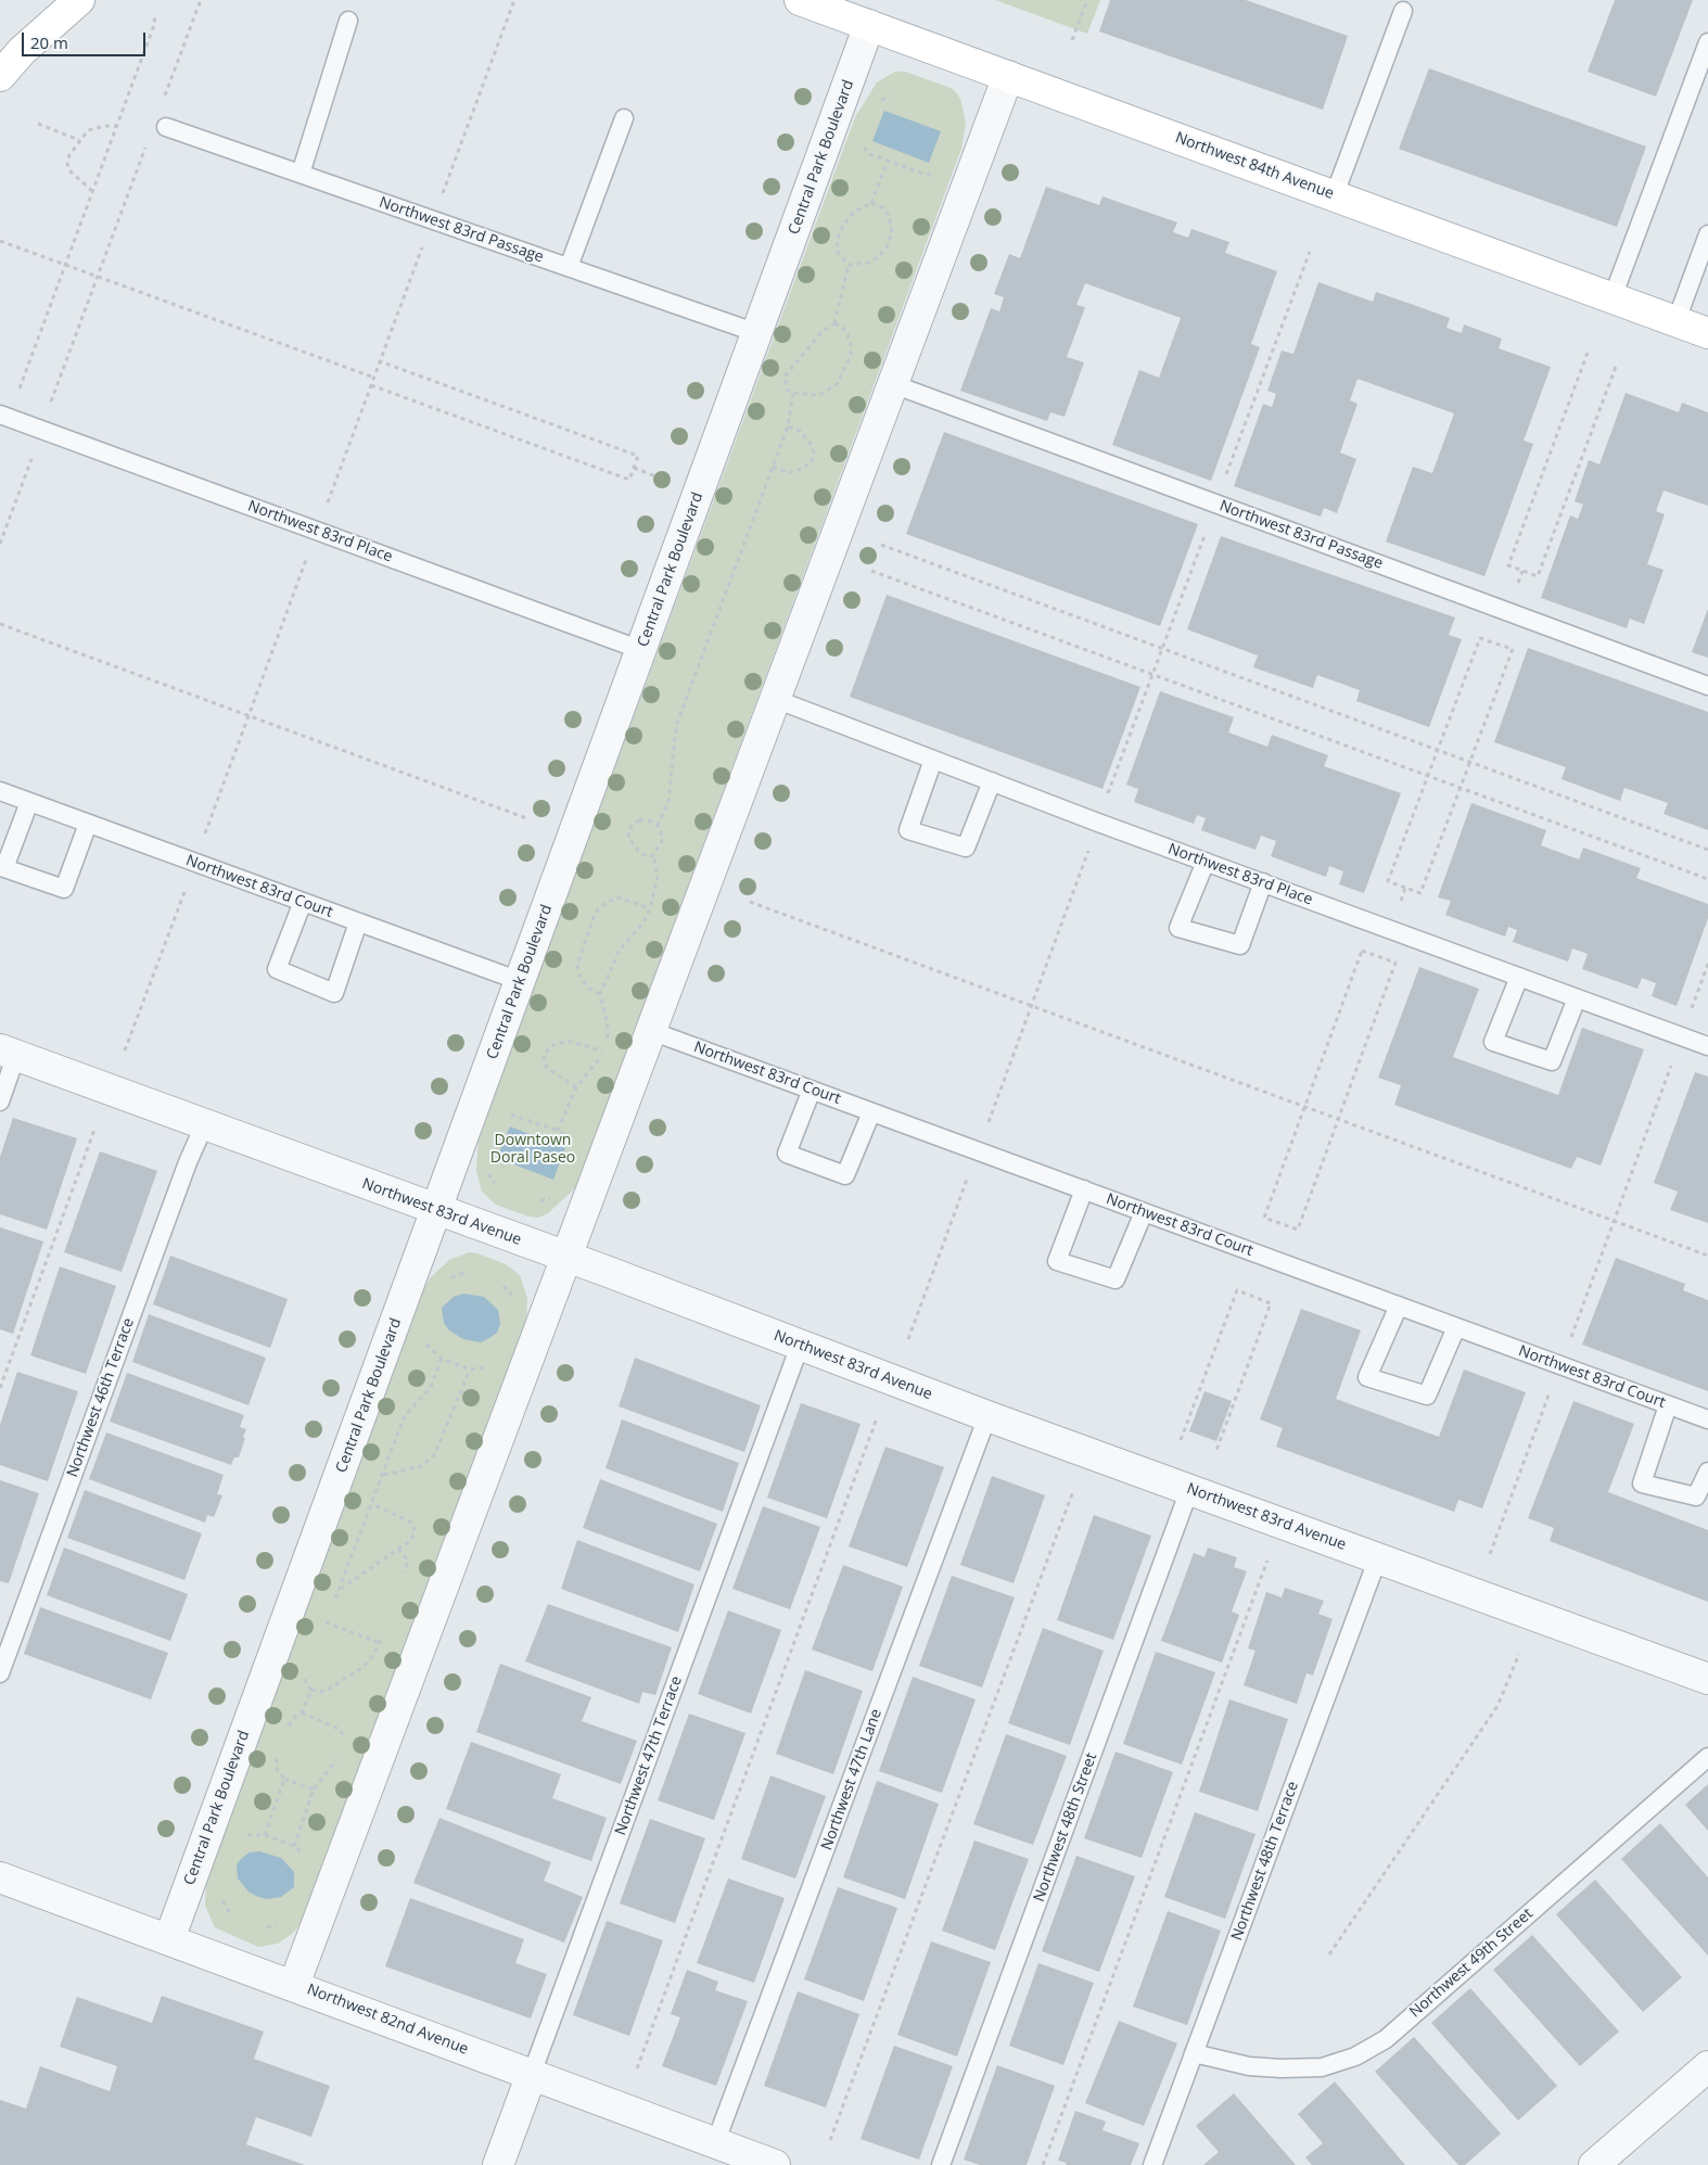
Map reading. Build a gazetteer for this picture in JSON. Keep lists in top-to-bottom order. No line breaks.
{"streets":{"street":["Central Park Boulevard","Northwest 84th Avenue","Northwest 83rd Avenue","Northwest 47th Terrace","Northwest 82nd Avenue"],"lane":["Northwest 83rd Passage","Northwest 83rd Place","Northwest 83rd Court","Northwest 46th Terrace","Northwest 47th Lane","Northwest 48th Street","Northwest 48th Terrace","Northwest 49th Street"]},"crossings":[["Central Park Boulevard","Northwest 84th Avenue"],["Central Park Boulevard","Northwest 83rd Passage"],["Central Park Boulevard","Northwest 83rd Place"],["Central Park Boulevard","Northwest 83rd Court"],["Central Park Boulevard","Northwest 83rd Avenue"],["Central Park Boulevard","Northwest 82nd Avenue"],["Northwest 83rd Avenue","Northwest 46th Terrace"],["Northwest 83rd Avenue","Northwest 47th Terrace"],["Northwest 83rd Avenue","Northwest 47th Lane"],["Northwest 83rd Avenue","Northwest 48th Street"],["Northwest 83rd Avenue","Northwest 48th Terrace"],["Northwest 47th Terrace","Northwest 82nd Avenue"],["Northwest 47th Lane","Northwest 82nd Avenue"],["Northwest 48th Terrace","Northwest 49th Street"]],"parks":["Downtown Doral Paseo"],"scale_bar":"20 m"}
